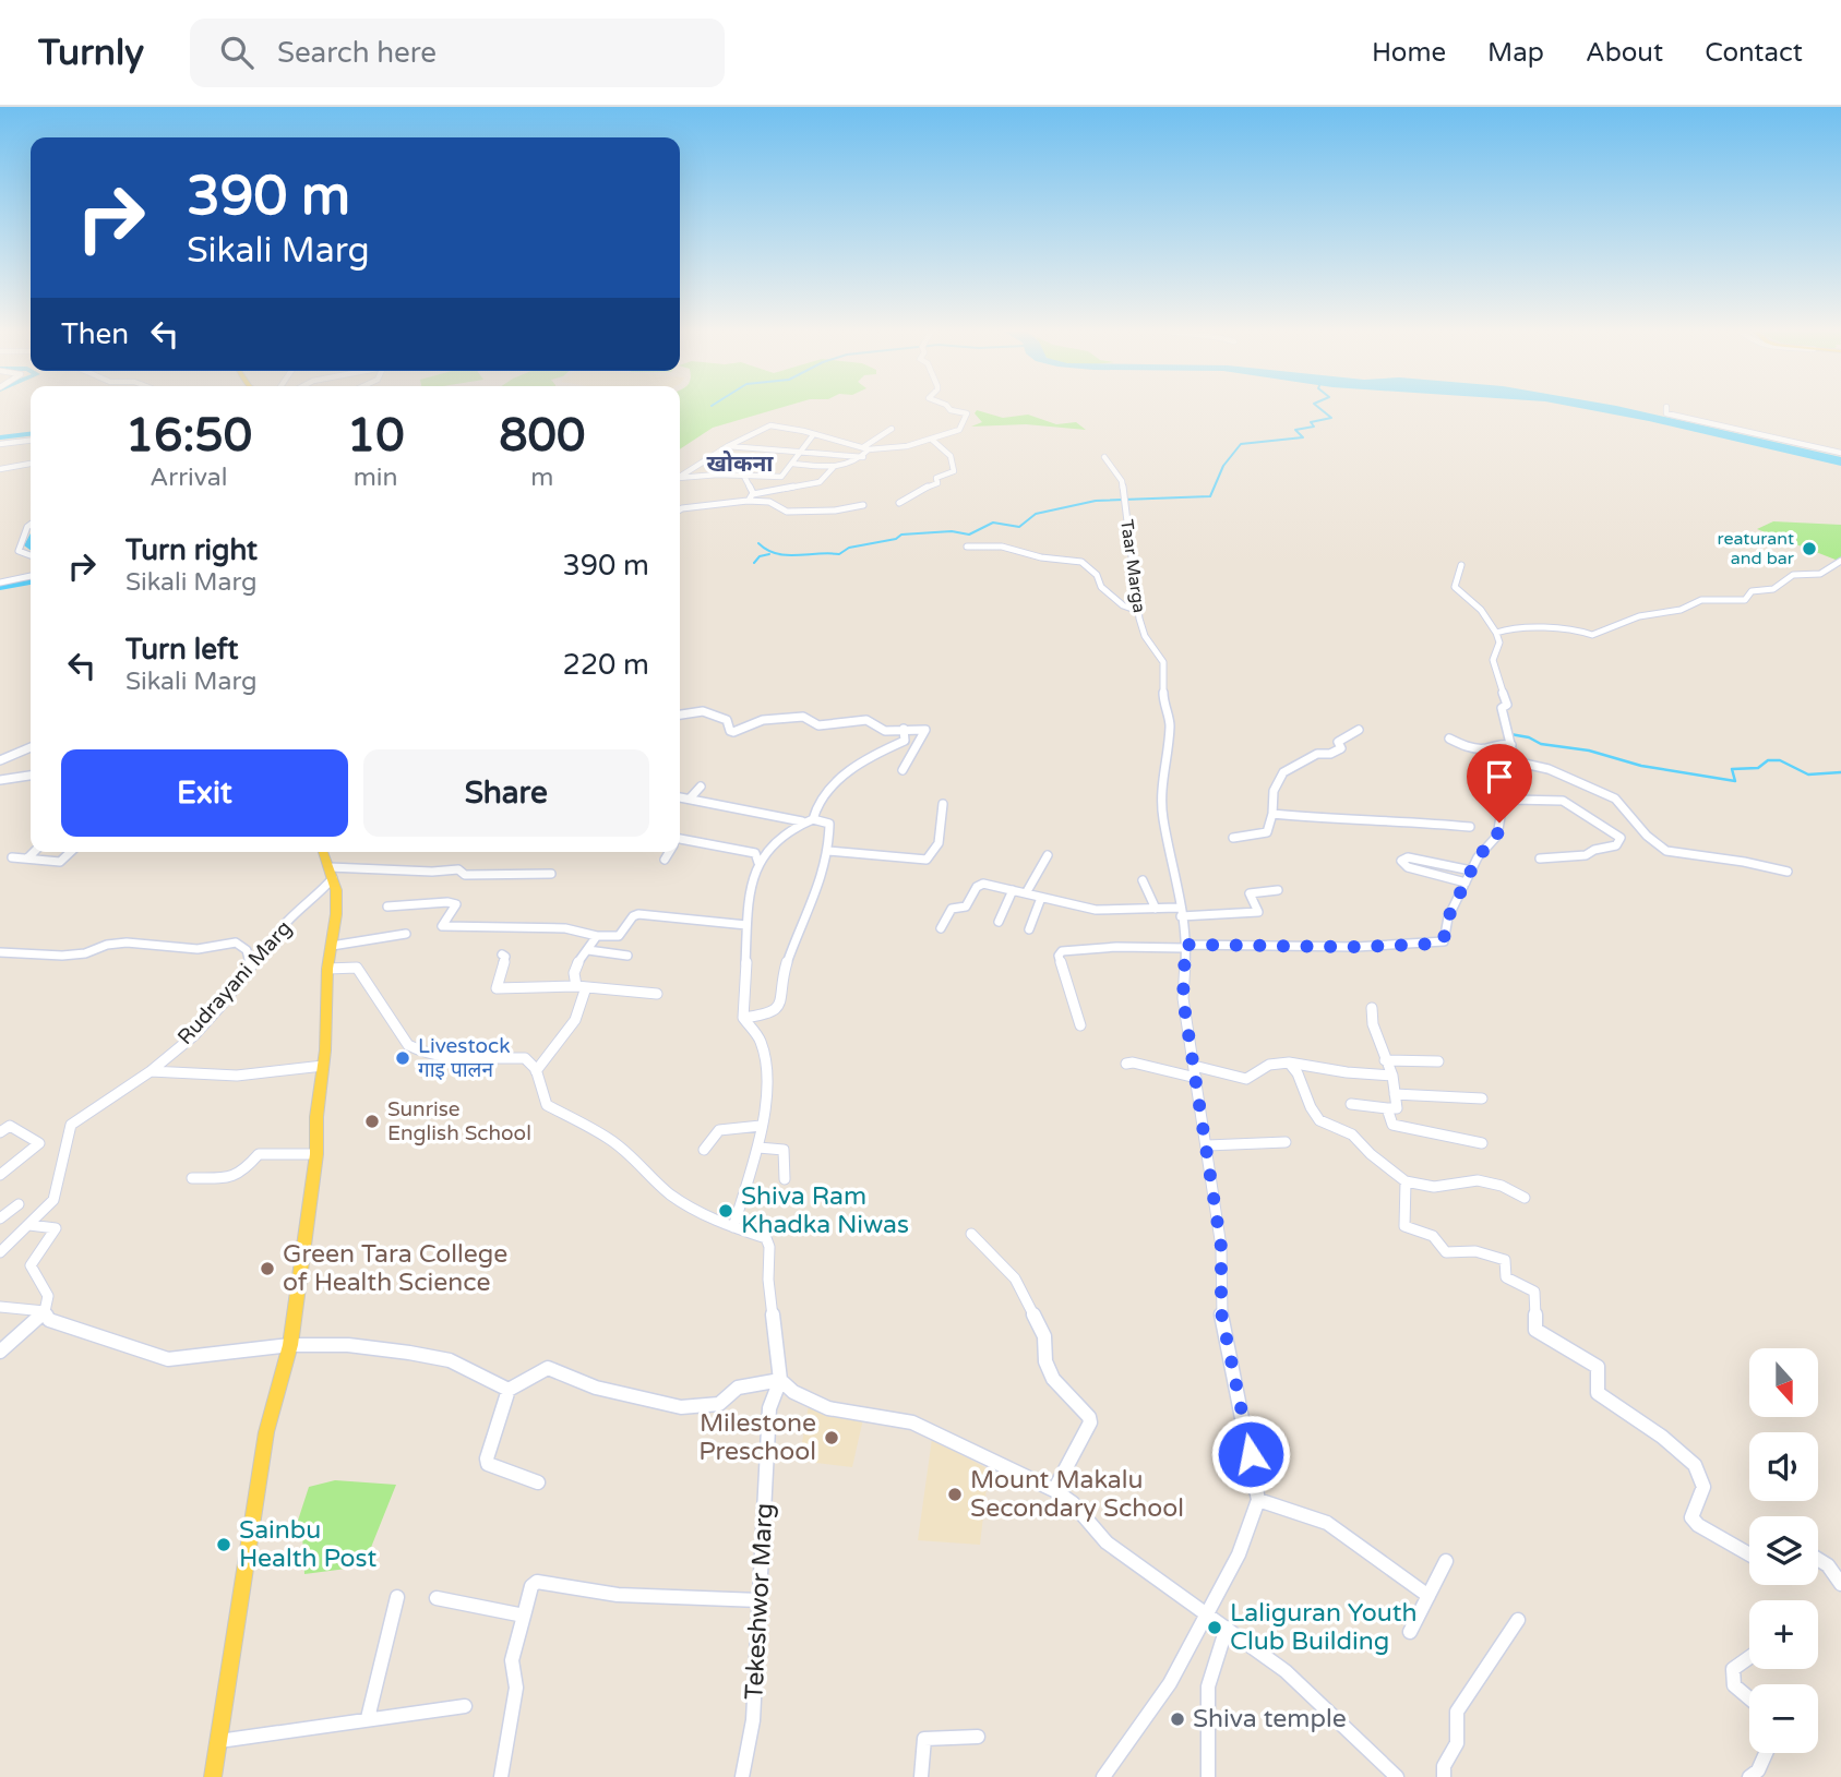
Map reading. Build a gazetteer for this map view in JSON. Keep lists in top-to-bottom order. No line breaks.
{"streets":{"street":["Taar Marga","Rudrayani Marg","Tekeshwor Marg"]},"districts":["खोकना"],"places":["reaturant and bar","Livestock गाइ पालन","Sunrise English School","Shiva Ram Khadka Niwas","Green Tara College of Health Science","Milestone Preschool","Mount Makalu Secondary School","Sainbu Health Post","Laliguran Youth Club Building","Shiva temple"],"north":"bottom","page":{"header":"Turnly","search":"Search here","nav":["Home","Map","About","Contact"],"turn":["390 m","Sikali Marg"],"then":"Then","eta":["16:50","Arrival","10","min","800","m"],"list":[{"name":"Turn right","note":"Sikali Marg","value":"390 m"},{"name":"Turn left","note":"Sikali Marg","value":"220 m"}],"buttons":["Exit","Share"],"map_buttons":["+","−"]}}
